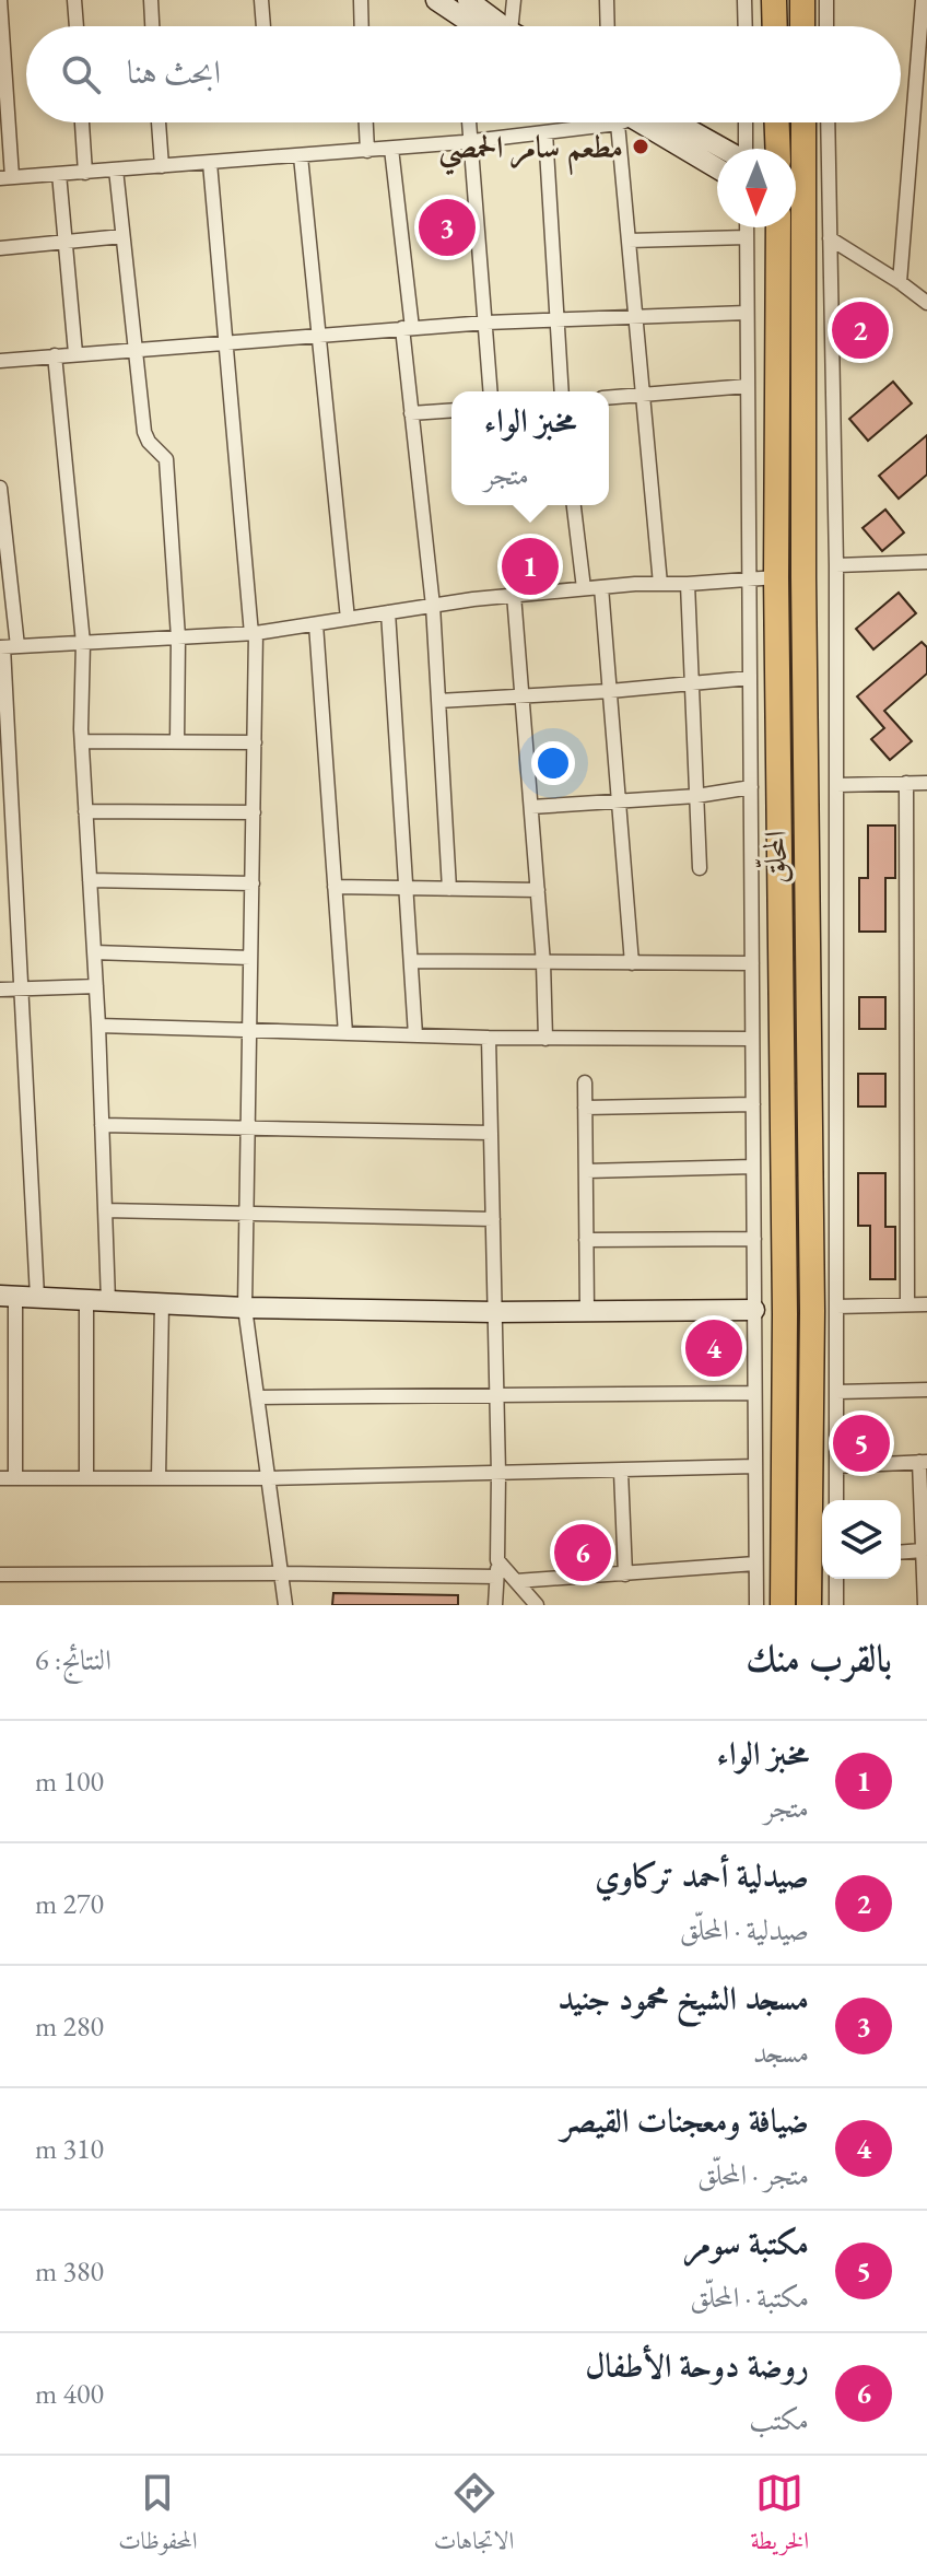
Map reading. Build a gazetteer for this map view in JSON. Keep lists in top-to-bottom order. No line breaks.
{"streets":{"highway":["المحلّق"]},"places":["مطعم سامر الحمصي"],"north":"bottom","page":{"search":"ابحث هنا","pins":["3","2","1","4","5","6"],"popup":["مخبز الواء","متجر"],"heading":["بالقرب منك","النتائج: 6"],"list":[{"mark":"1","name":"مخبز الواء","note":"متجر","value":"100 m"},{"mark":"2","name":"صيدلية أحمد تركاوي","note":"صيدلية · المحلّق","value":"270 m"},{"mark":"3","name":"مسجد الشيخ محمود جنيد","note":"مسجد","value":"280 m"},{"mark":"4","name":"ضيافة ومعجنات القيصر","note":"متجر · المحلّق","value":"310 m"},{"mark":"5","name":"مكتبة سومر","note":"مكتبة · المحلّق","value":"380 m"},{"mark":"6","name":"روضة دوحة الأطفال","note":"مكتب","value":"400 m"}],"nav":["الخريطة","الاتجاهات","المحفوظات"]}}
